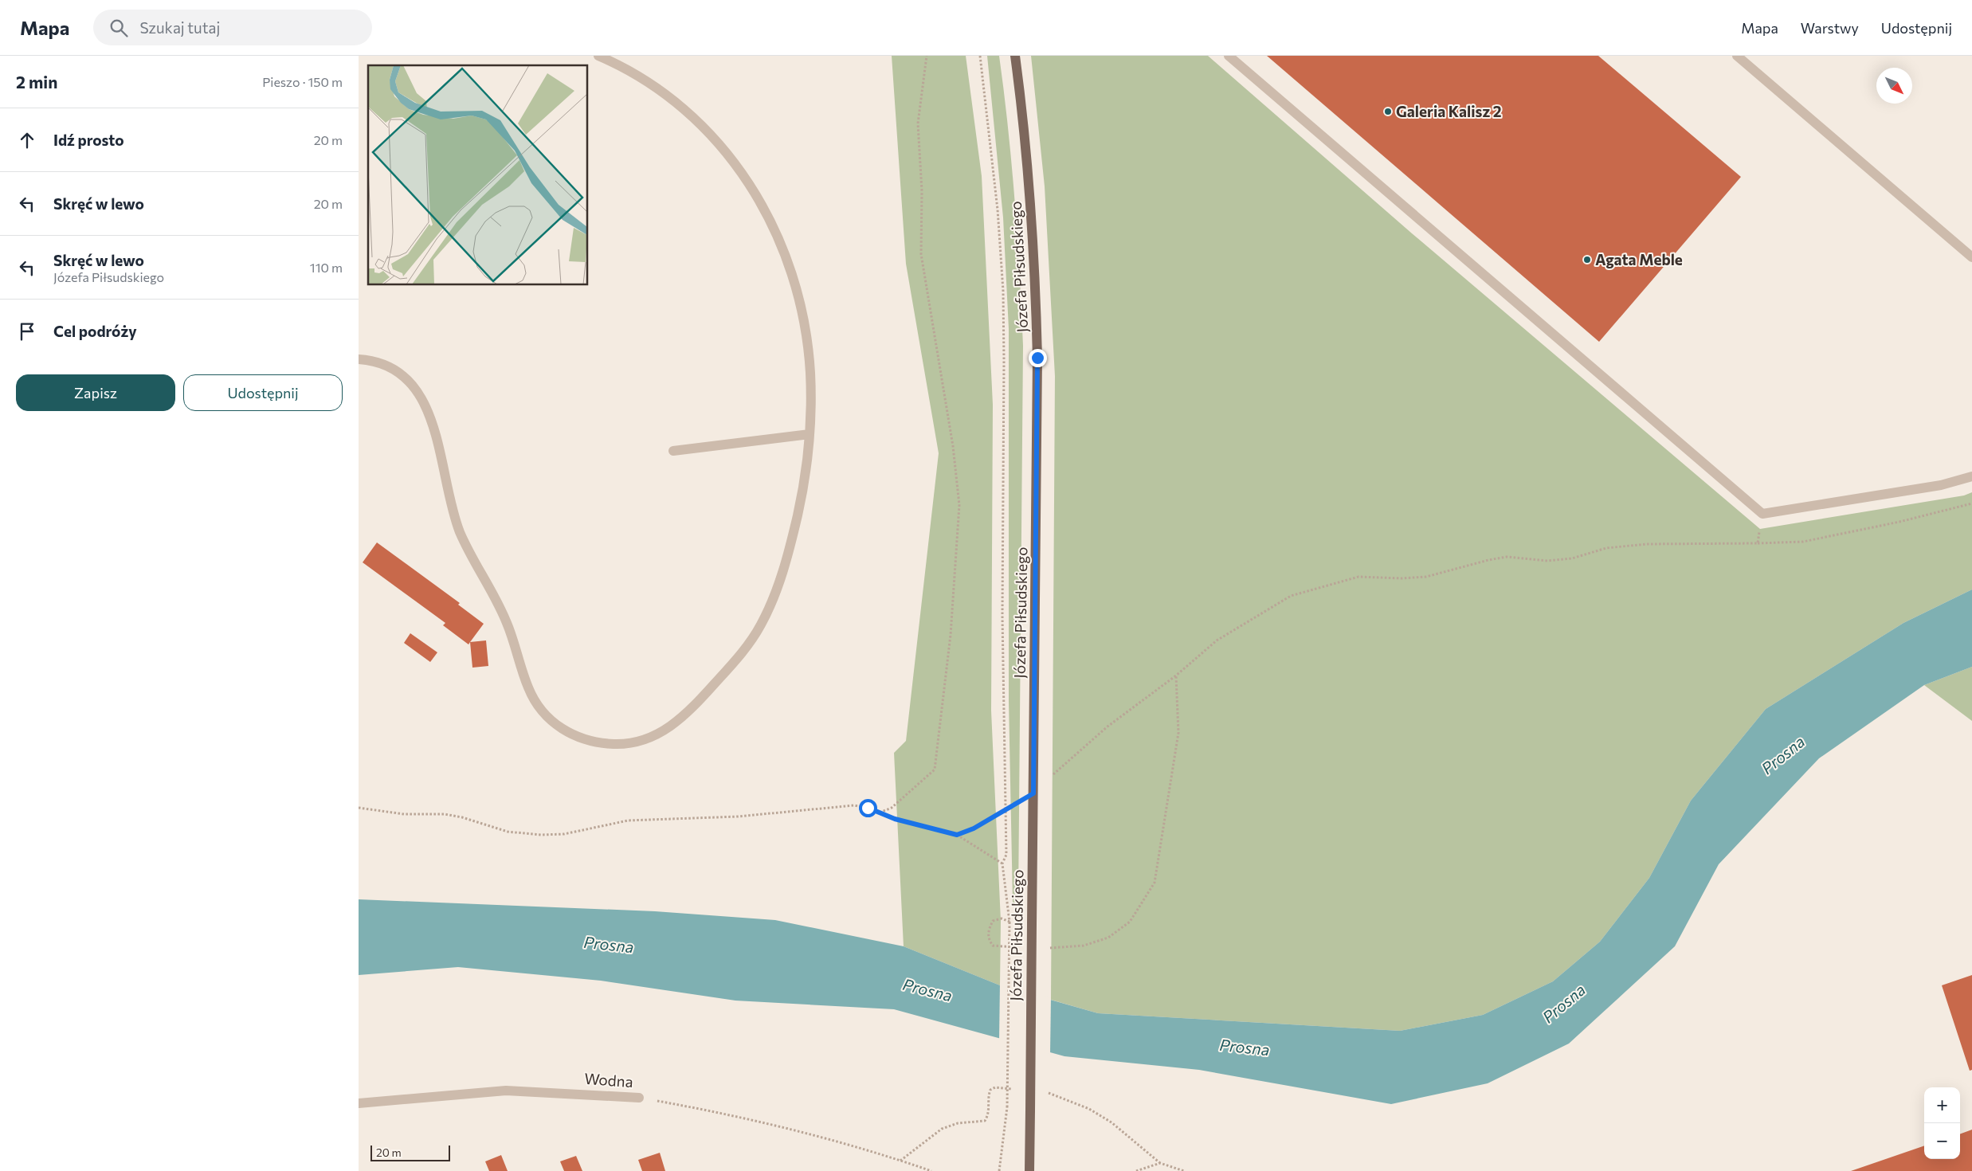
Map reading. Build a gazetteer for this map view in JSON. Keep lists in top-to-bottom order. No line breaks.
{"streets":{"main road":["Józefa Piłsudskiego"],"street":["Wodna"]},"water":["Prosna"],"places":["Galeria Kalisz 2","Agata Meble"],"scale_bar":"20 m","north":"bottom right","page":{"header":"Mapa","search":"Szukaj tutaj","nav":["Mapa","Warstwy","Udostępnij"],"heading":["2 min","Pieszo · 150 m"],"list":[["Idź prosto","20 m"],["Skręć w lewo","20 m"],["Skręć w lewo","Józefa Piłsudskiego","110 m"],"Cel podróży"],"buttons":["Zapisz","Udostępnij"],"map_buttons":["+","−"],"scale":"20 m"}}
